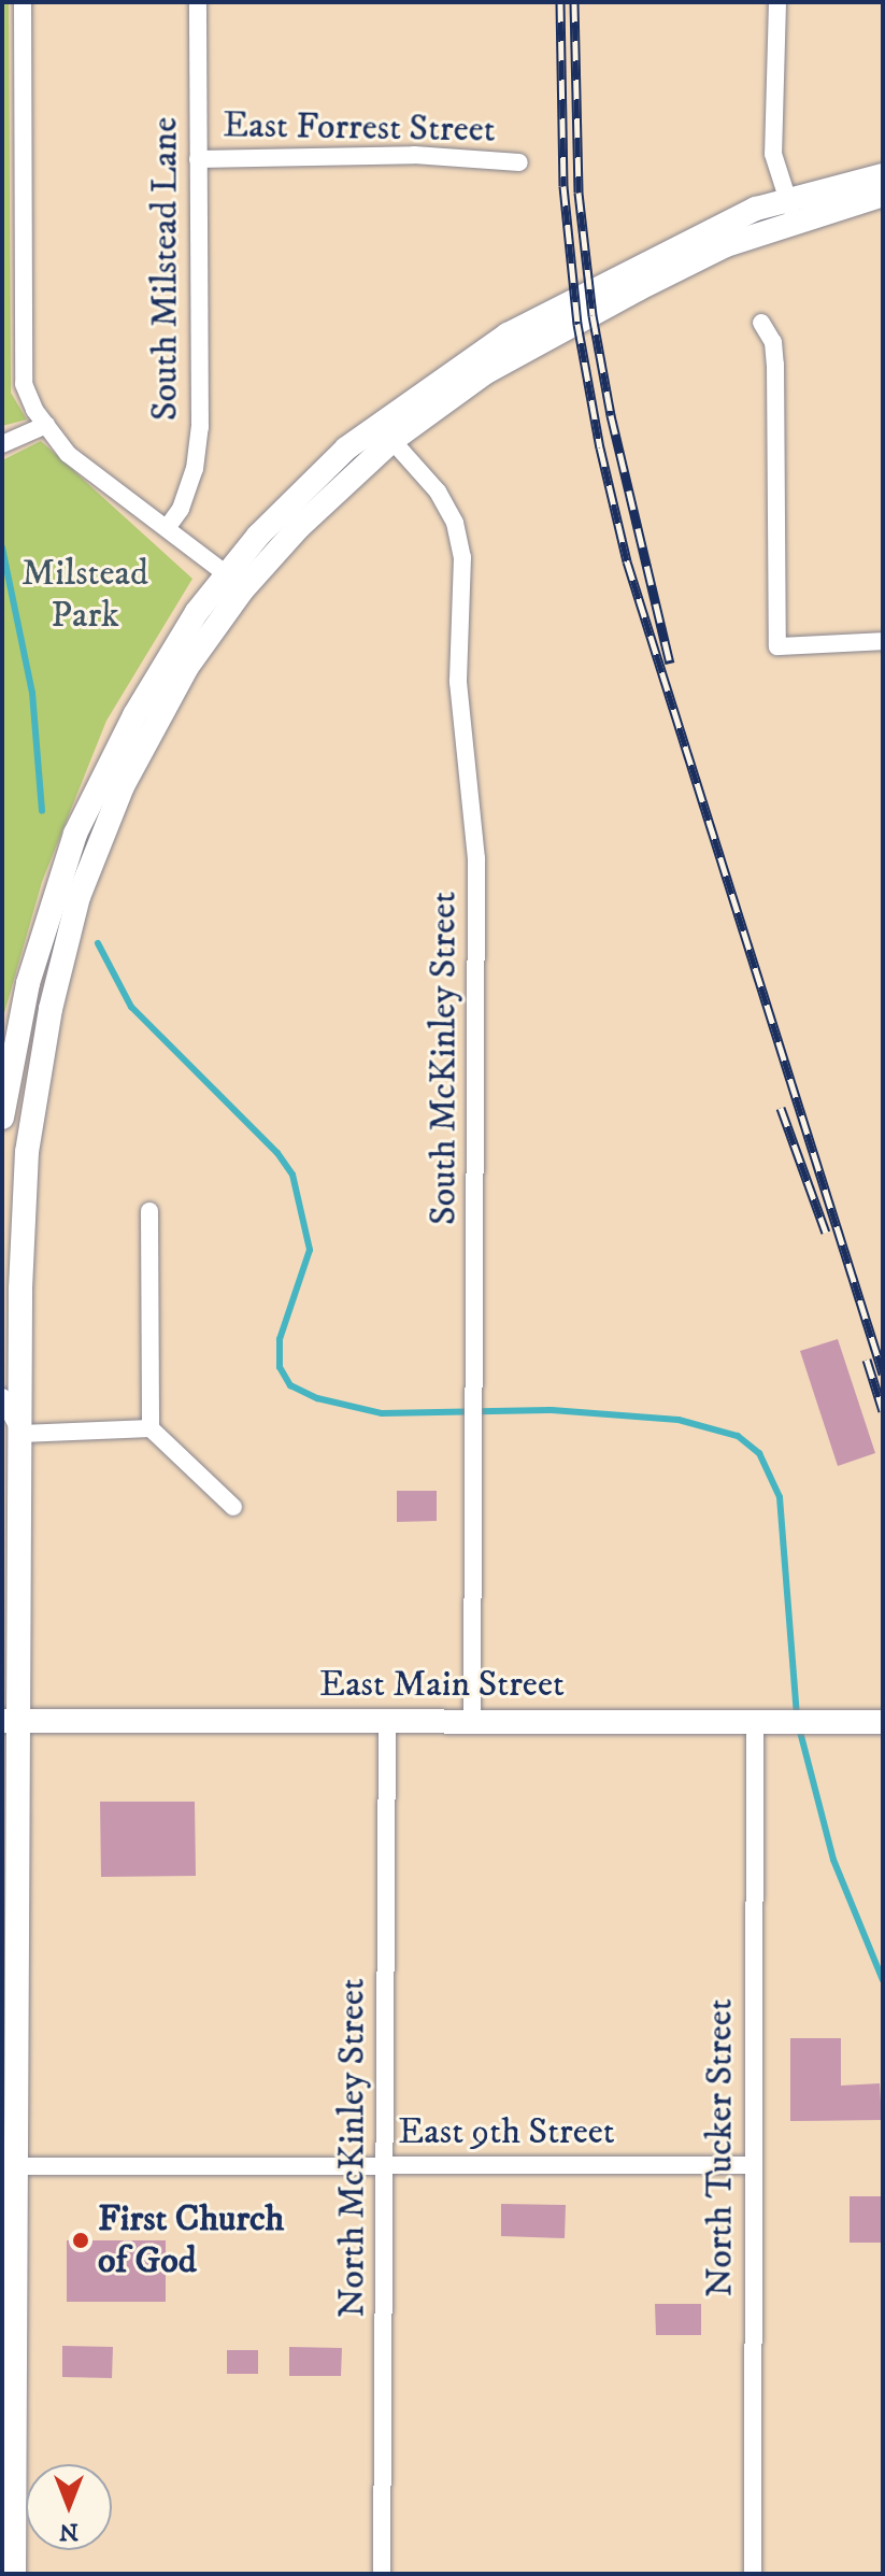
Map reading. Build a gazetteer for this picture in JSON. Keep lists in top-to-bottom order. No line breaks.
{"streets":{"main road":["East Main Street"],"street":["East Forrest Street","South Milstead Lane","South McKinley Street","East 9th Street","North McKinley Street","North Tucker Street"]},"crossings":[["East Forrest Street","South Milstead Lane"],["South McKinley Street","East Main Street"],["East Main Street","North McKinley Street"],["East Main Street","North Tucker Street"],["East 9th Street","North McKinley Street"],["East 9th Street","North Tucker Street"]],"parks":["Milstead Park"],"places":["First Church of God"],"north":"bottom"}
